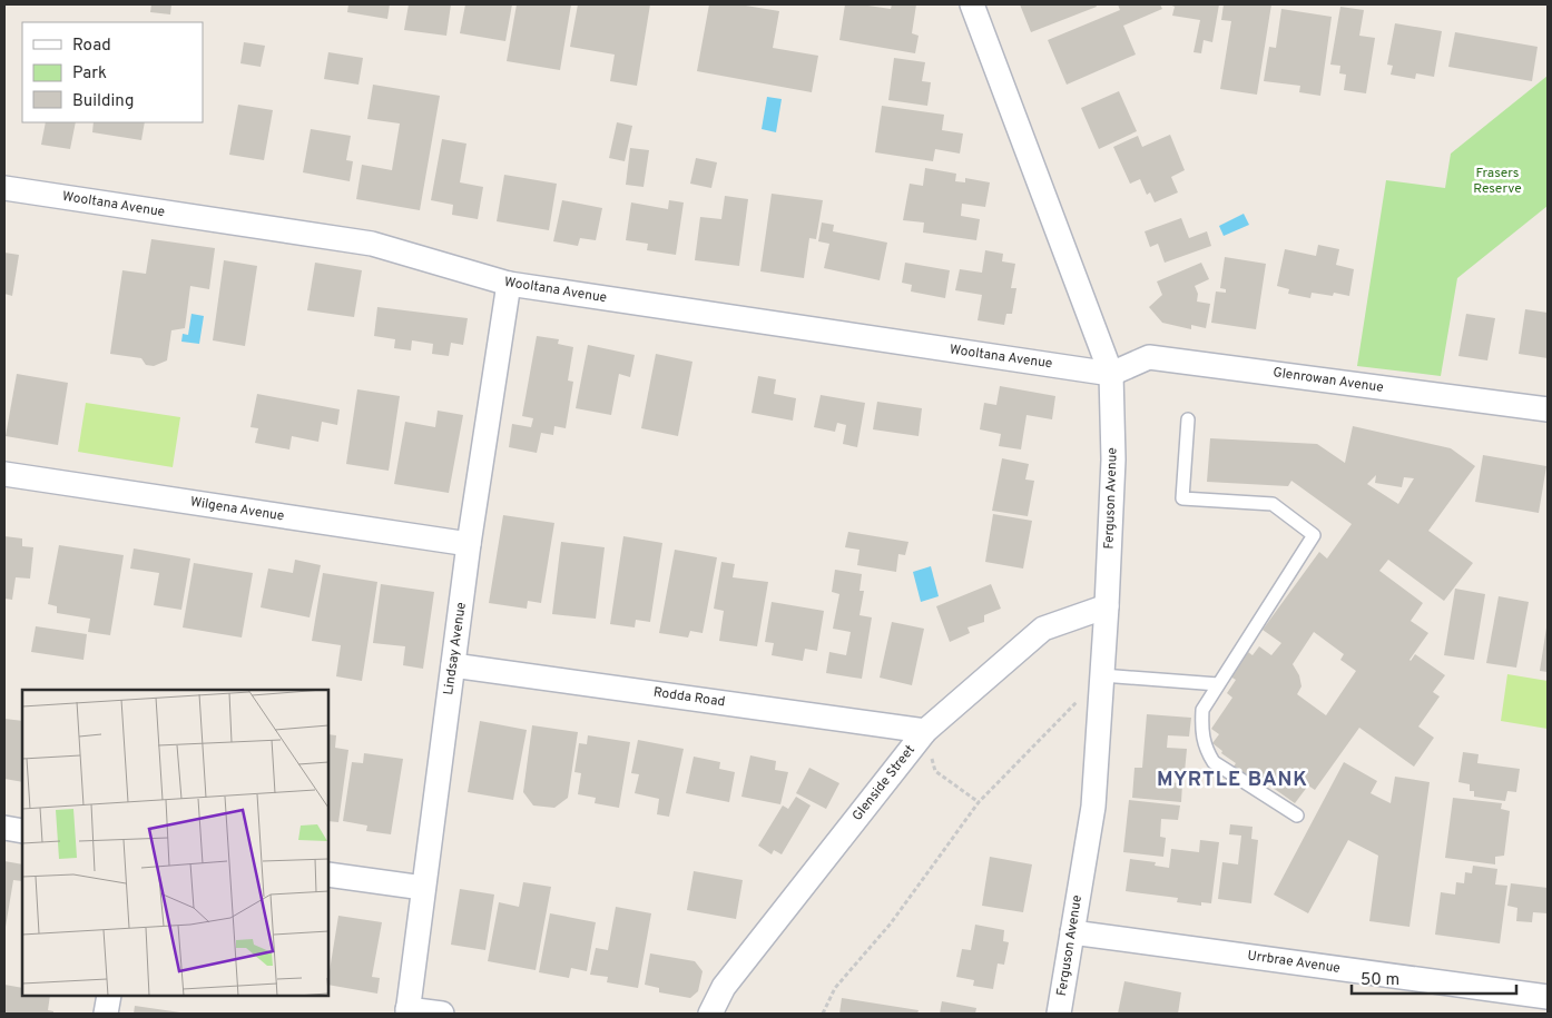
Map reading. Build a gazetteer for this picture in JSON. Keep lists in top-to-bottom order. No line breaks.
{"streets":{"street":["Wooltana Avenue","Glenrowan Avenue","Ferguson Avenue","Wilgena Avenue","Lindsay Avenue","Rodda Road","Glenside Street","Urrbrae Avenue"]},"crossings":[["Wooltana Avenue","Glenrowan Avenue"],["Wooltana Avenue","Ferguson Avenue"],["Wooltana Avenue","Lindsay Avenue"],["Glenrowan Avenue","Ferguson Avenue"],["Ferguson Avenue","Glenside Street"],["Ferguson Avenue","Urrbrae Avenue"],["Wilgena Avenue","Lindsay Avenue"],["Lindsay Avenue","Rodda Road"],["Rodda Road","Glenside Street"]],"districts":["MYRTLE BANK"],"parks":["Frasers Reserve"],"legend":["Road","Park","Building"],"scale_bar":"50 m"}
